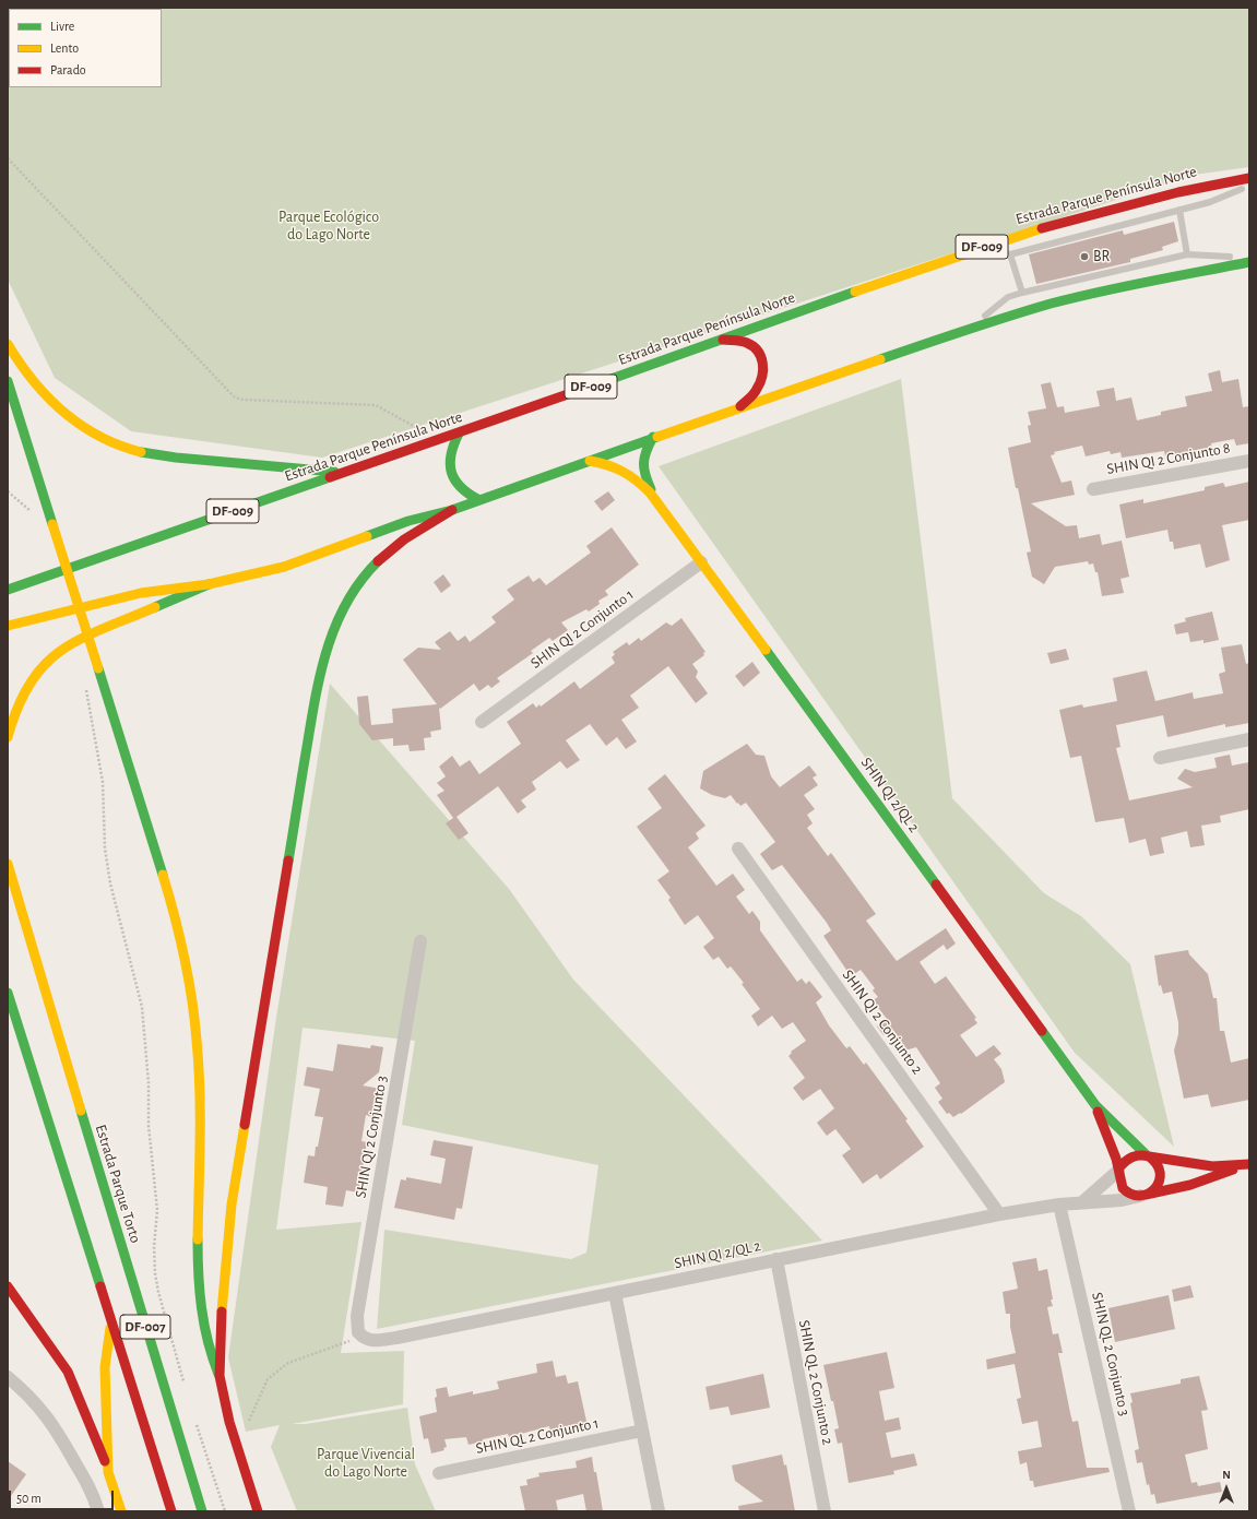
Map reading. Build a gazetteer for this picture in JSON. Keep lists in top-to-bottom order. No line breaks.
{"streets":{"main road":["Estrada Parque Península Norte","DF-009","SHIN QI 2/QL 2","Estrada Parque Torto","DF-007"],"street":["SHIN QI 2 Conjunto 8","SHIN QI 2 Conjunto 1","SHIN QI 2 Conjunto 2","SHIN QI 2 Conjunto 3","SHIN QL 2 Conjunto 3","SHIN QL 2 Conjunto 2","SHIN QL 2 Conjunto 1"]},"crossings":[["SHIN QI 2 Conjunto 1","SHIN QI 2/QL 2"],["SHIN QI 2/QL 2","SHIN QI 2 Conjunto 2"],["SHIN QI 2/QL 2","SHIN QI 2 Conjunto 3"],["SHIN QI 2/QL 2","SHIN QL 2 Conjunto 3"],["SHIN QI 2/QL 2","SHIN QL 2 Conjunto 2"]],"parks":["Parque Ecológico do Lago Norte","Parque Vivencial do Lago Norte"],"places":["BR"],"legend":["Livre","Lento","Parado"],"scale_bar":"50 m","north":"top"}
